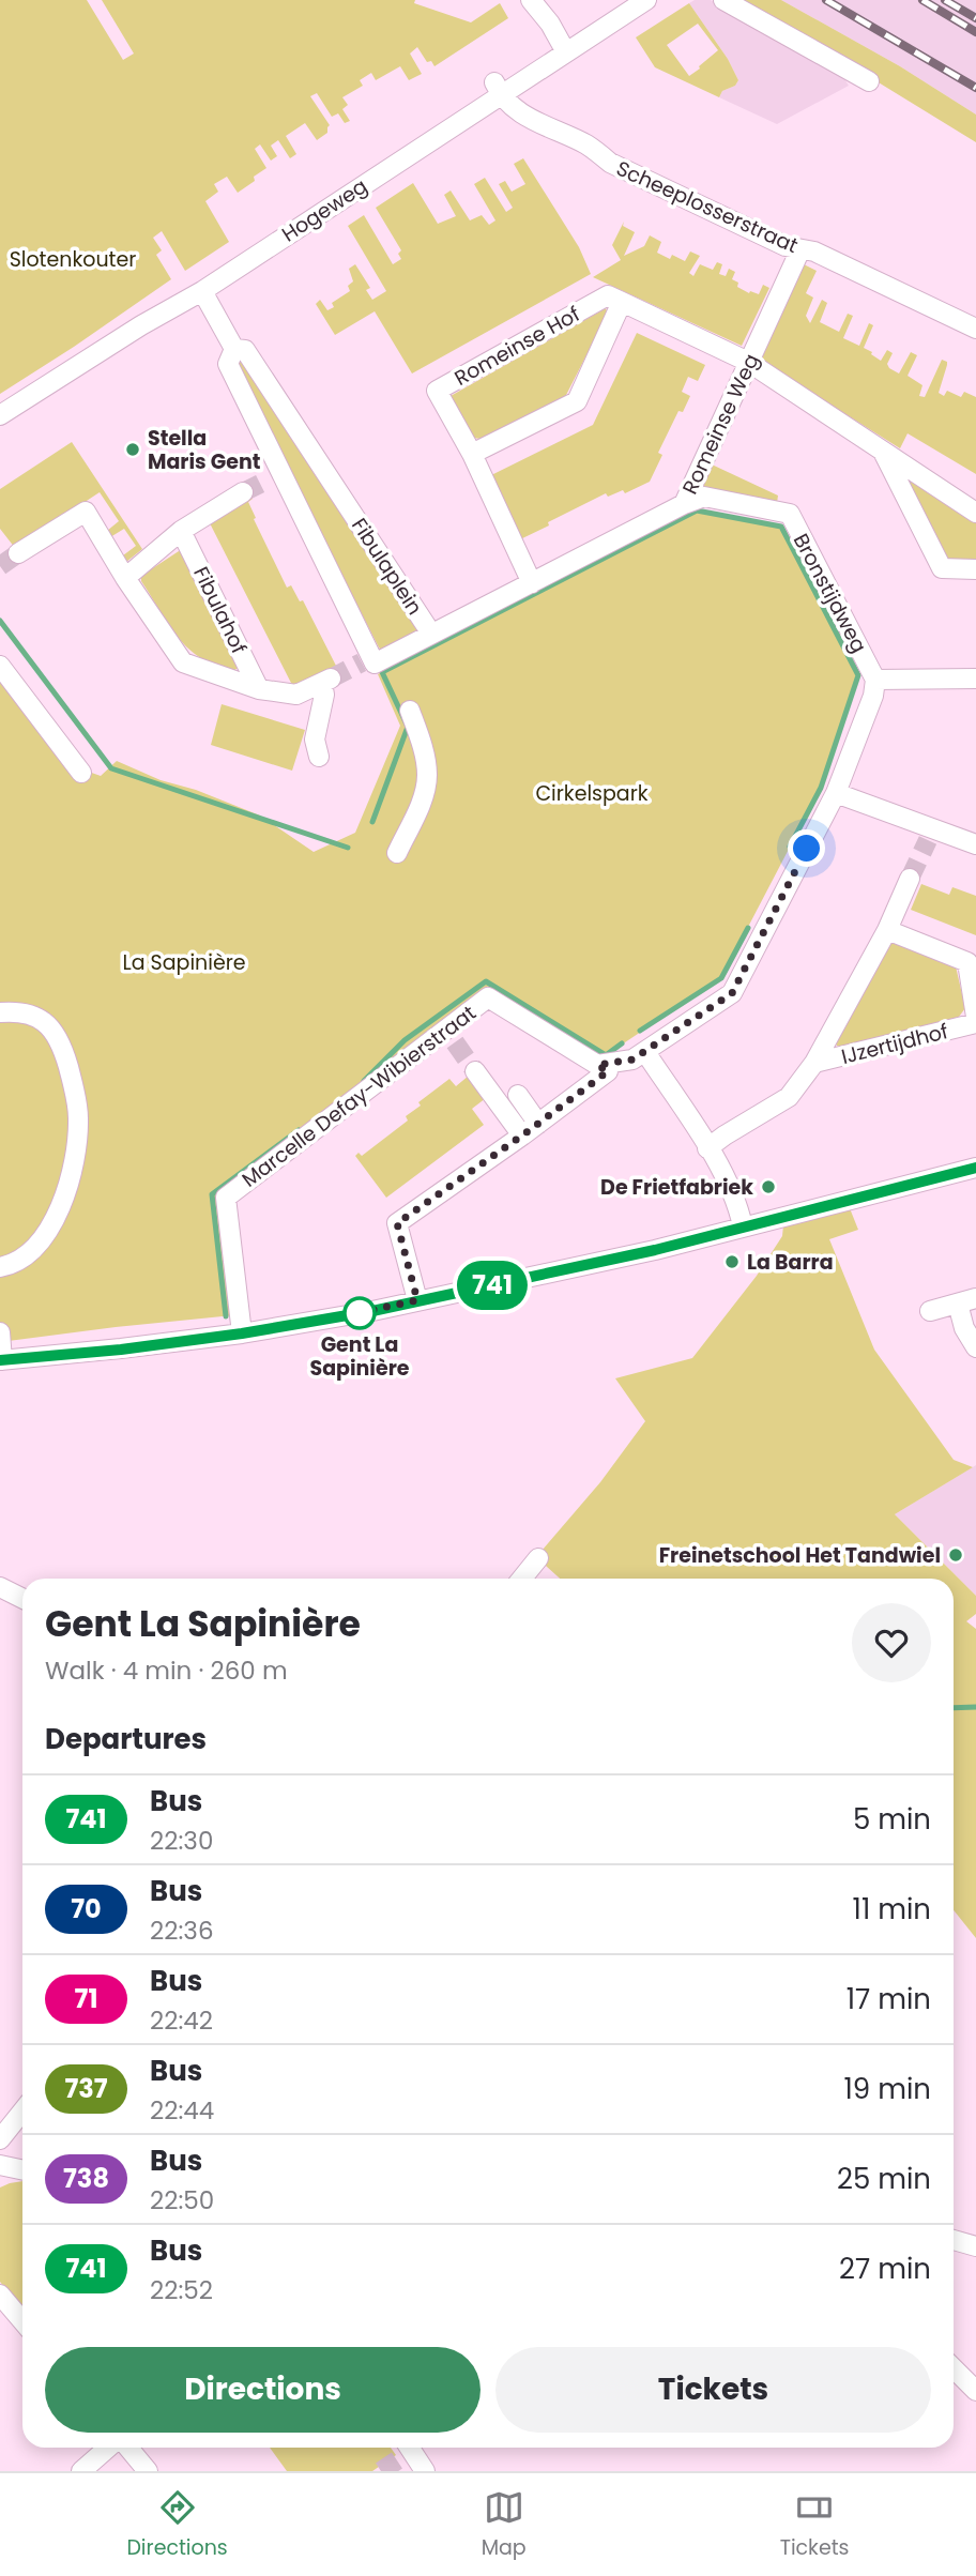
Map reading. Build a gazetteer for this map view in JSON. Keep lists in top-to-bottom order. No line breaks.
{"streets":{"street":["Scheeplosserstraat","Hogeweg","Romeinse Hof","Romeinse Weg","Fibulaplein","Bronstijdweg","Fibulahof","IJzertijdhof","Marcelle Defay-Wibierstraat"]},"crossings":[["Scheeplosserstraat","Hogeweg"],["Scheeplosserstraat","Romeinse Weg"],["Hogeweg","Fibulaplein"],["Romeinse Hof","Romeinse Weg"],["Romeinse Weg","Fibulaplein"],["Romeinse Weg","Bronstijdweg"]],"parks":["Slotenkouter","Cirkelspark","La Sapinière"],"places":["Stella Maris Gent","De Frietfabriek","La Barra","Gent La Sapinière","Freinetschool Het Tandwiel"],"lines":["bus line 741"],"page":{"on_map":"741","heading":[["Gent La Sapinière","Walk · 4 min · 260 m"],"Departures"],"list":[{"mark":"741","name":"Bus","note":"22:30","value":"5 min"},{"mark":"70","name":"Bus","note":"22:36","value":"11 min"},{"mark":"71","name":"Bus","note":"22:42","value":"17 min"},{"mark":"737","name":"Bus","note":"22:44","value":"19 min"},{"mark":"738","name":"Bus","note":"22:50","value":"25 min"},{"mark":"741","name":"Bus","note":"22:52","value":"27 min"}],"buttons":["Directions","Tickets"],"tabs":["Directions","Map","Tickets"]}}
